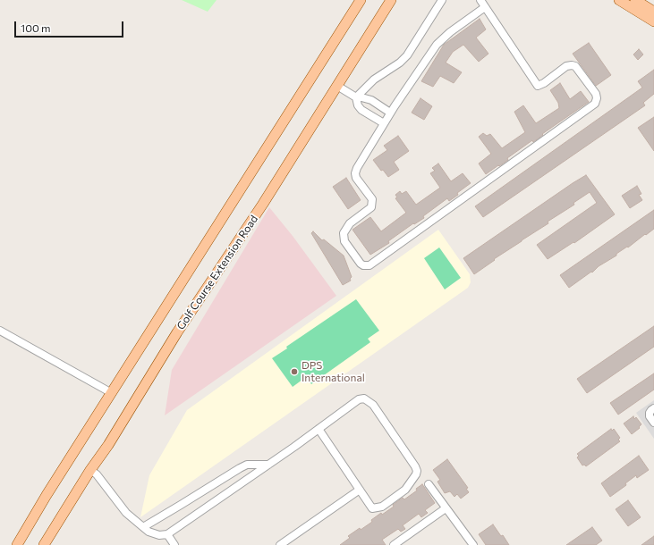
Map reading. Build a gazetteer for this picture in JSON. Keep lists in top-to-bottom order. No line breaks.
{"streets":{"main road":["Golf Course Extension Road"]},"places":["DPS International"],"scale_bar":"100 m"}
